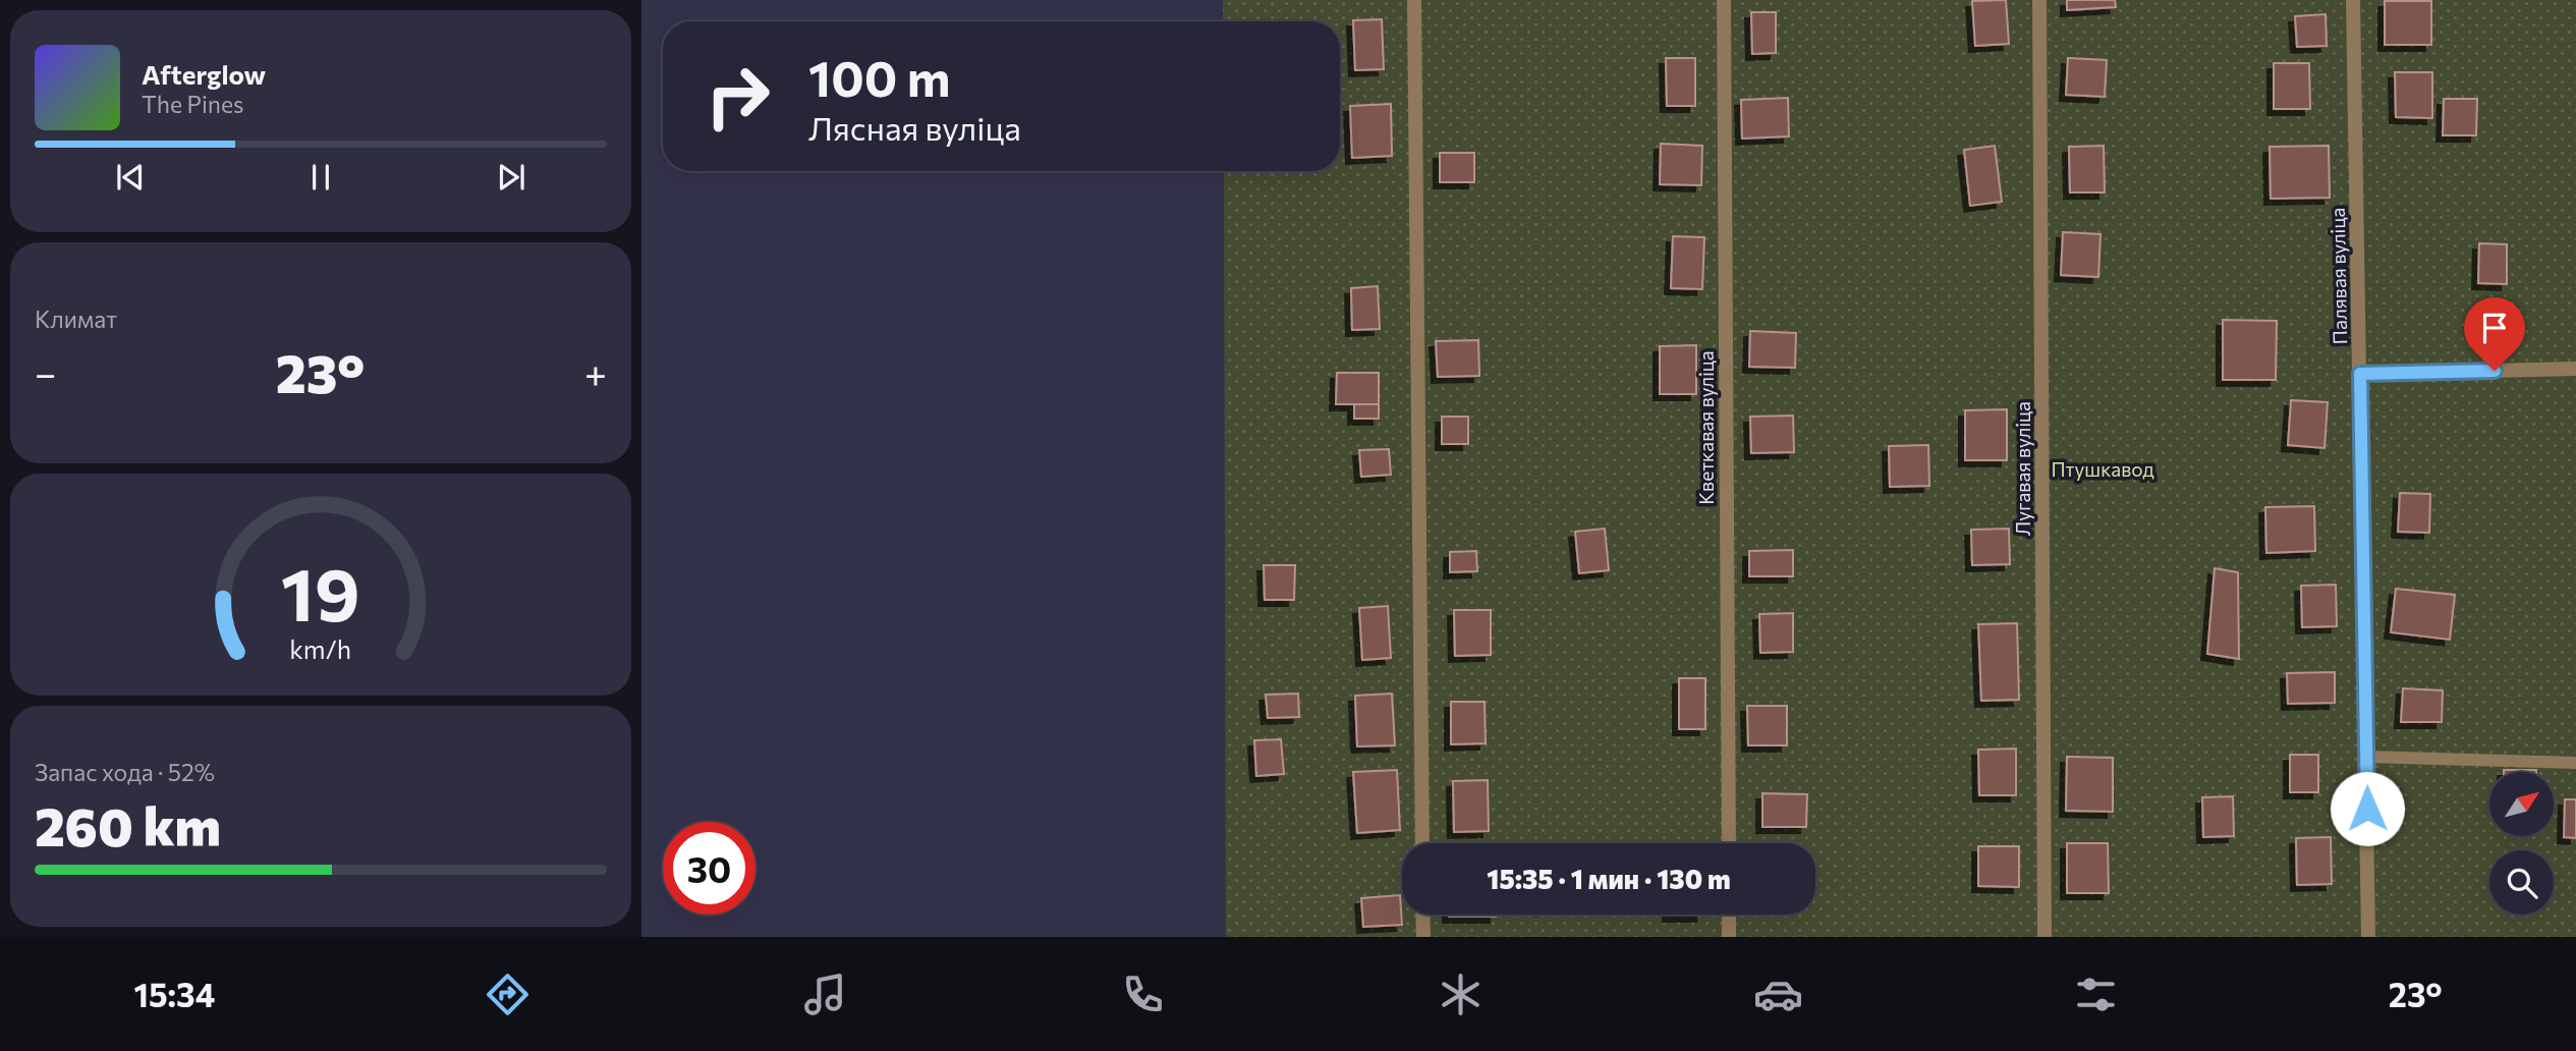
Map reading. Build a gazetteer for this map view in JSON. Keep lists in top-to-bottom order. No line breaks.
{"streets":{"street":["Палявая вуліца","Кветкавая вуліца","Лугавая вуліца"]},"parks":["Птушкавод"],"north":"top right","page":{"turn":["100 m","Лясная вуліца"],"song":["Afterglow","The Pines"],"tile":["Климат",["Запас хода · 52%","260 km"]],"heat":["−","23°","+"],"limit":"30","trip":"15:35 · 1 мин · 130 m","tabs":["15:34","23°"],"gauge":["19","km/h"]}}
